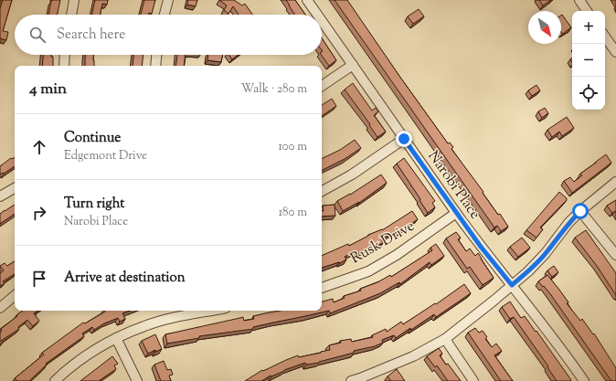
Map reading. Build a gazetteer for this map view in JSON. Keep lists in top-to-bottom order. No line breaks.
{"streets":{"street":["Narobi Place","Rusk Drive"]},"crossings":[["Narobi Place","Rusk Drive"]],"north":"bottom right","page":{"map_buttons":["+","−"],"search":"Search here","heading":["4 min","Walk · 280 m"],"list":[["Continue","Edgemont Drive","100 m"],["Turn right","Narobi Place","180 m"],"Arrive at destination"]}}
